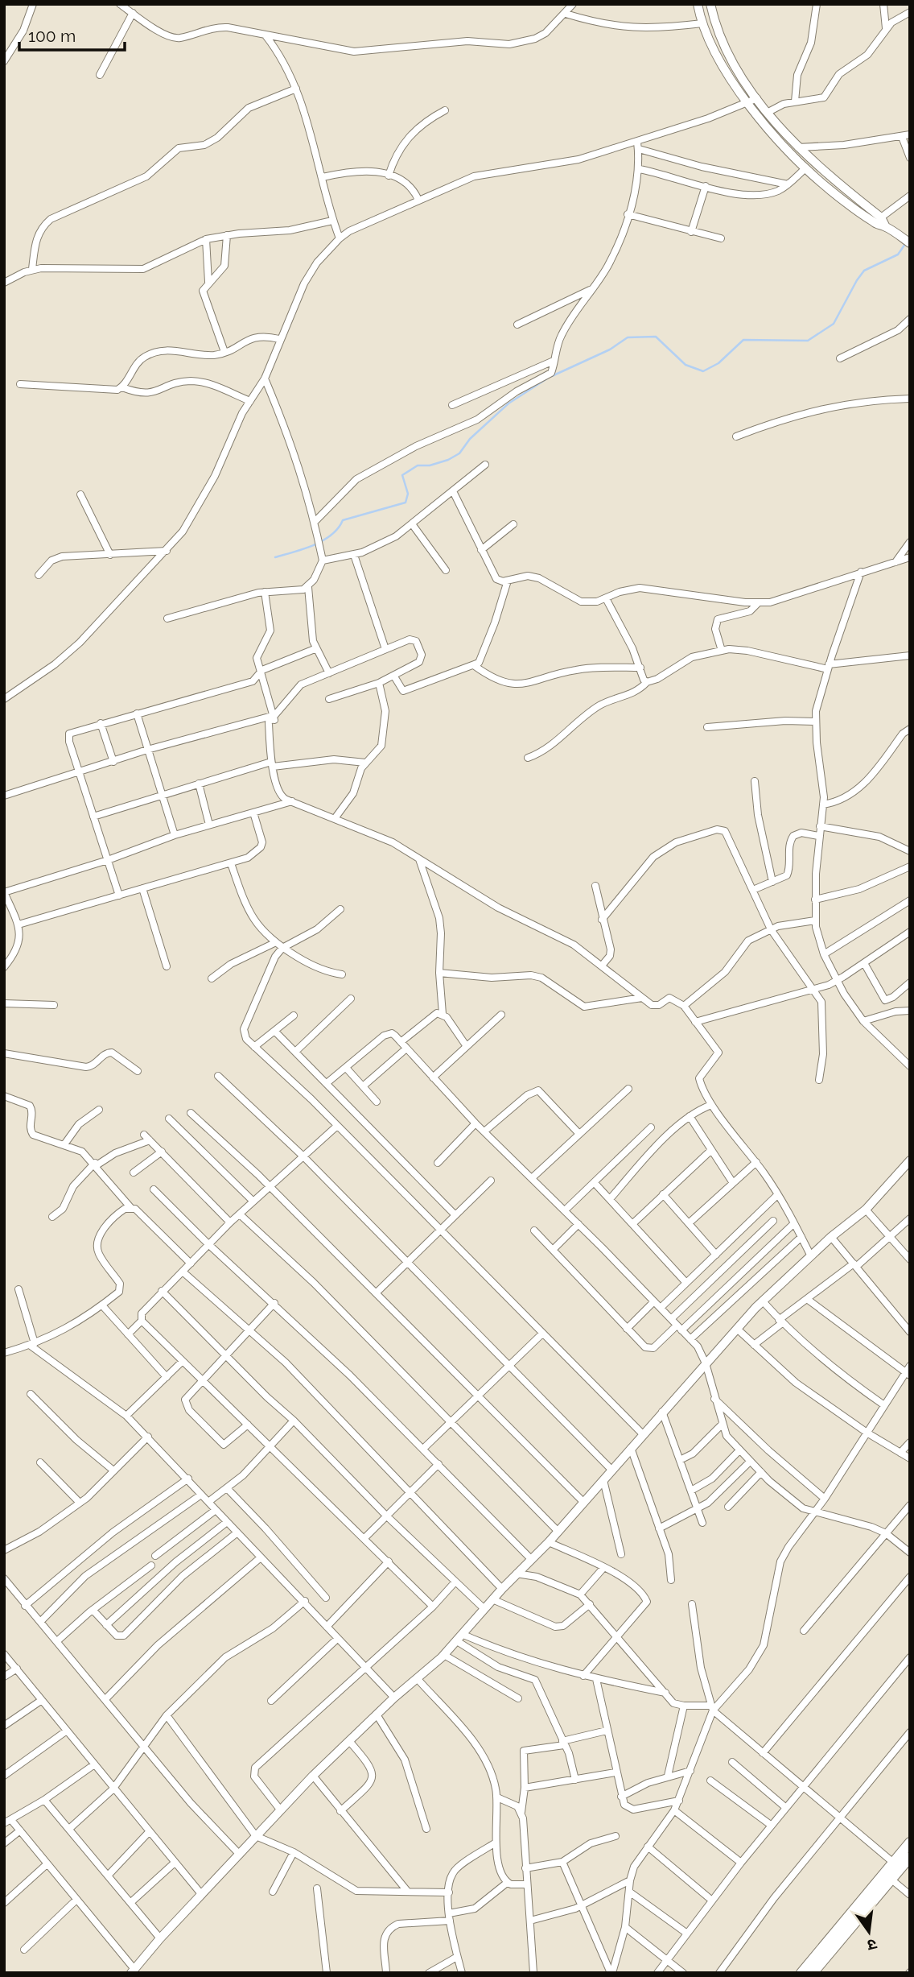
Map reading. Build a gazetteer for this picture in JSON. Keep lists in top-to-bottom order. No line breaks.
{"scale_bar":"100 m","north":"bottom"}
